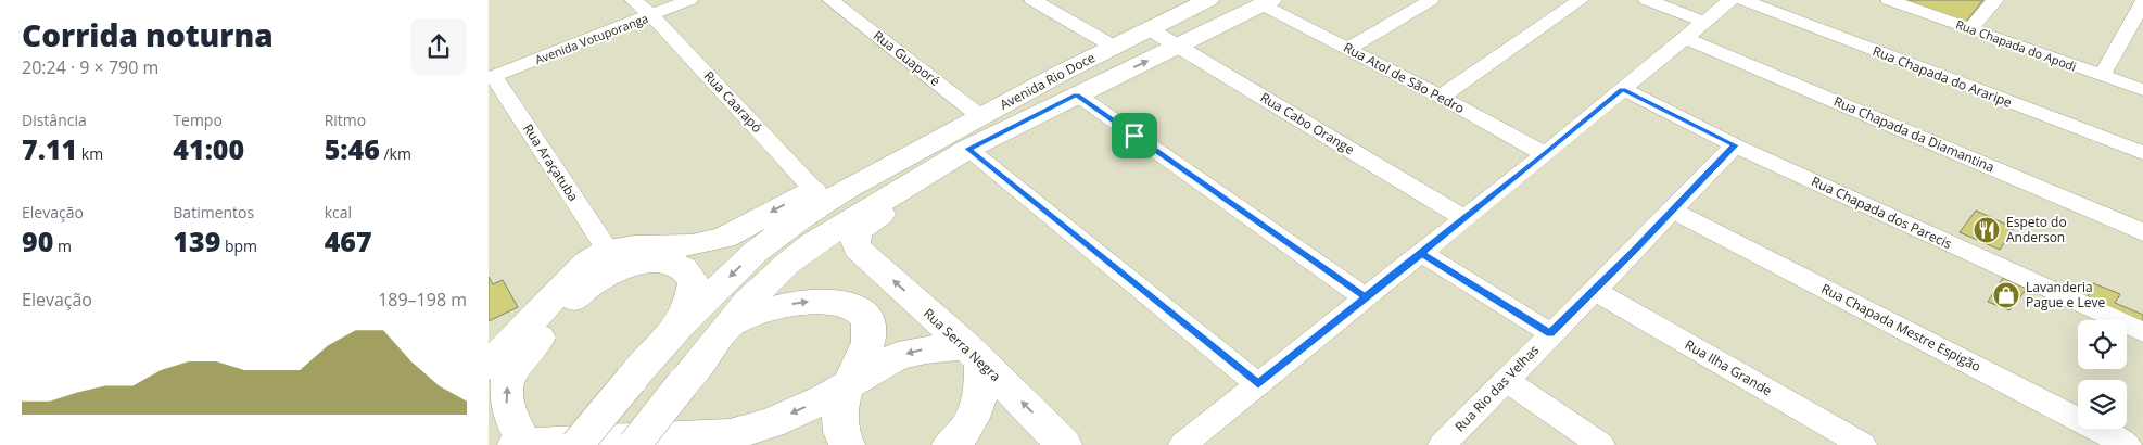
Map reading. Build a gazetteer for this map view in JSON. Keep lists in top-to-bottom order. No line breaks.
{"streets":{"main road":["Avenida Rio Doce","Rua Serra Negra"],"street":["Avenida Votuporanga","Rua Chapada do Apodi","Rua Guaporé","Rua Chapada do Araripe","Rua Atol de São Pedro","Rua Caarapó","Rua Cabo Orange","Rua Chapada da Diamantina","Rua Araçatuba","Rua Chapada dos Parecis","Rua Chapada Mestre Espigão","Rua Ilha Grande","Rua Rio das Velhas"]},"crossings":[["Avenida Votuporanga","Rua Caarapó"],["Avenida Votuporanga","Rua Araçatuba"],["Rua Guaporé","Avenida Rio Doce"],["Rua Atol de São Pedro","Avenida Rio Doce"],["Avenida Rio Doce","Rua Cabo Orange"],["Avenida Rio Doce","Rua Serra Negra"],["Rua Chapada dos Parecis","Rua Rio das Velhas"],["Rua Chapada Mestre Espigão","Rua Rio das Velhas"],["Rua Ilha Grande","Rua Rio das Velhas"]],"one_way":["Rua Serra Negra"],"places":{"restaurant":["Espeto do Anderson"],"shop":["Lavanderia Pague e Leve"]},"page":{"heading":["Corrida noturna","20:24 · 9 × 790 m"],"stats":[["Distância","7.11 km"],["Tempo","41:00"],["Ritmo","5:46 /km"],["Elevação","90 m"],["Batimentos","139 bpm"],["kcal","467"]],"chart":["Elevação","189–198 m"]}}
